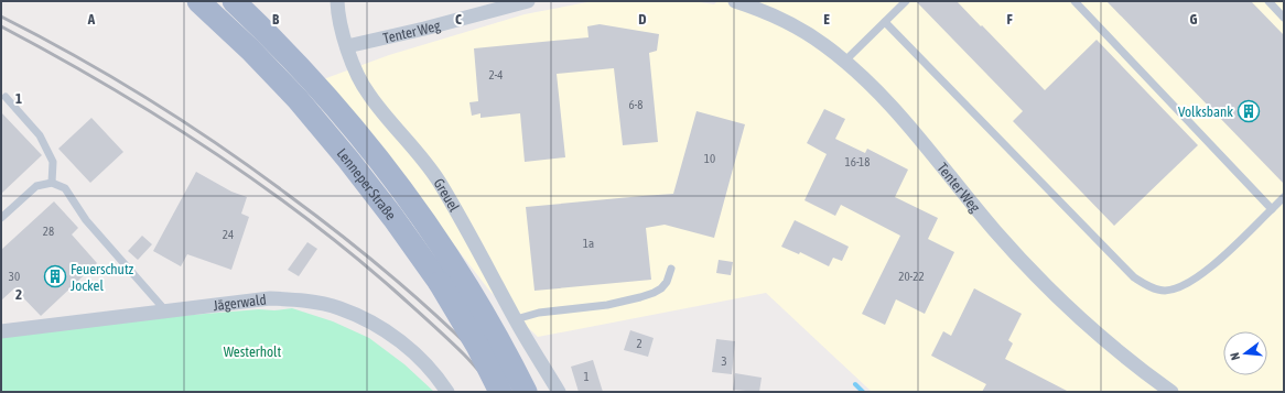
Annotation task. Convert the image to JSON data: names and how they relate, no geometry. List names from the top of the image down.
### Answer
{
  "streets": {
    "main road": ["Lenneper Straße"],
    "street": ["Tenter Weg", "Greuel", "Jägerwald"]
  },
  "crossings": [
    ["Tenter Weg", "Greuel"]
  ],
  "parks": ["Westerholt"],
  "places": {
    "building": ["Volksbank", "Feuerschutz Jockel"]
  },
  "house_numbers": [
    "2-4",
    "6-8",
    "10",
    "16-18",
    "28",
    "24",
    "1a",
    "30",
    "20-22",
    "2",
    "3",
    "1"
  ],
  "north": "left",
  "grid": {
    "columns": [
      "A",
      "B",
      "C",
      "D",
      "E",
      "F",
      "G"
    ],
    "rows": ["1", "2"]
  }
}
